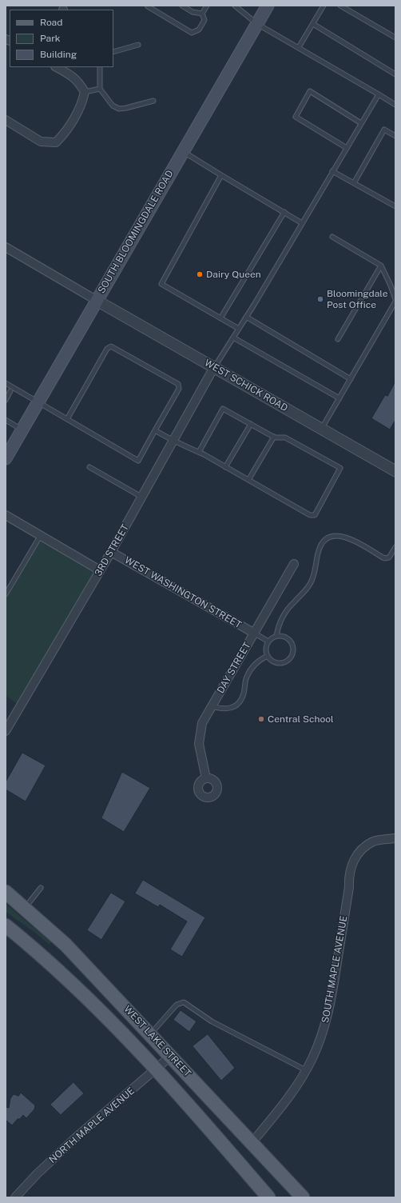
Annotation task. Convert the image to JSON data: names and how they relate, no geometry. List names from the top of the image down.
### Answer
{
  "streets": {
    "main road": ["SOUTH BLOOMINGDALE ROAD", "WEST LAKE STREET"],
    "street": [
      "WEST SCHICK ROAD",
      "3RD STREET",
      "WEST WASHINGTON STREET",
      "DAY STREET",
      "SOUTH MAPLE AVENUE",
      "NORTH MAPLE AVENUE"
    ]
  },
  "crossings": [
    ["SOUTH BLOOMINGDALE ROAD", "WEST SCHICK ROAD"],
    ["WEST SCHICK ROAD", "3RD STREET"],
    ["3RD STREET", "WEST WASHINGTON STREET"],
    ["WEST WASHINGTON STREET", "DAY STREET"],
    ["SOUTH MAPLE AVENUE", "WEST LAKE STREET"],
    ["WEST LAKE STREET", "NORTH MAPLE AVENUE"]
  ],
  "places": ["Dairy Queen", "Bloomingdale Post Office", "Central School"],
  "legend": ["Road", "Park", "Building"]
}
